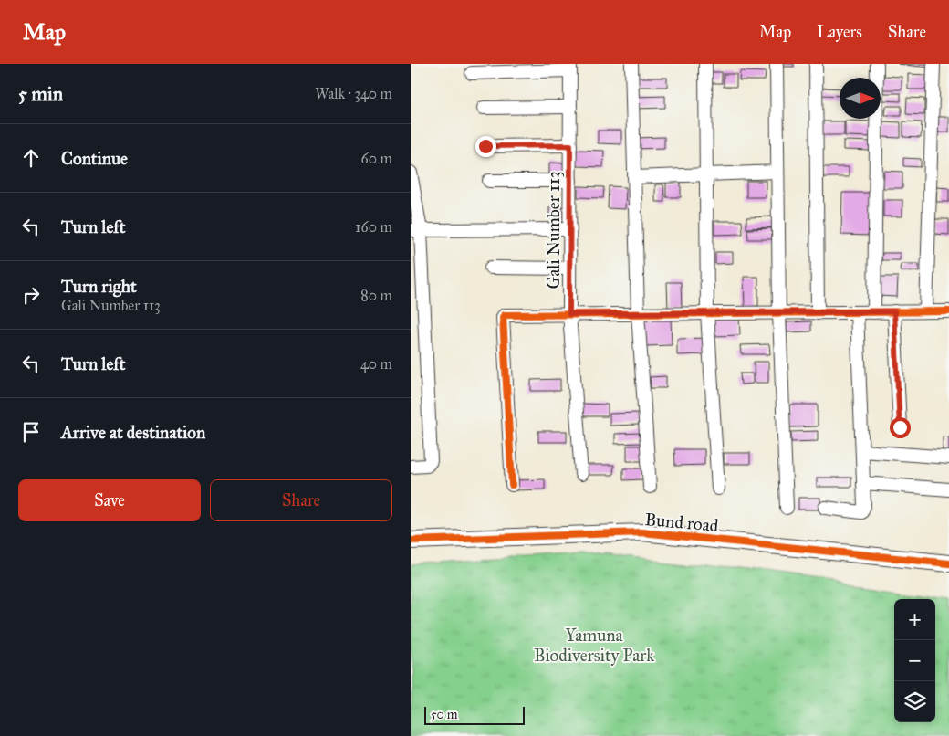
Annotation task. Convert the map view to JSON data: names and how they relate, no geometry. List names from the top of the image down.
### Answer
{
  "streets": {
    "street": ["Gali Number 113", "Bund road"]
  },
  "parks": ["Yamuna Biodiversity Park"],
  "scale_bar": "50 m",
  "north": "right",
  "page": {
    "header": "Map",
    "nav": ["Map", "Layers", "Share"],
    "heading": ["5 min", "Walk · 340 m"],
    "list": [
      ["Continue", "60 m"],
      ["Turn left", "160 m"],
      ["Turn right", "Gali Number 113", "80 m"],
      ["Turn left", "40 m"],
      "Arrive at destination"
    ],
    "buttons": ["Save", "Share"],
    "map_buttons": ["+", "−"],
    "scale": "50 m"
  }
}
